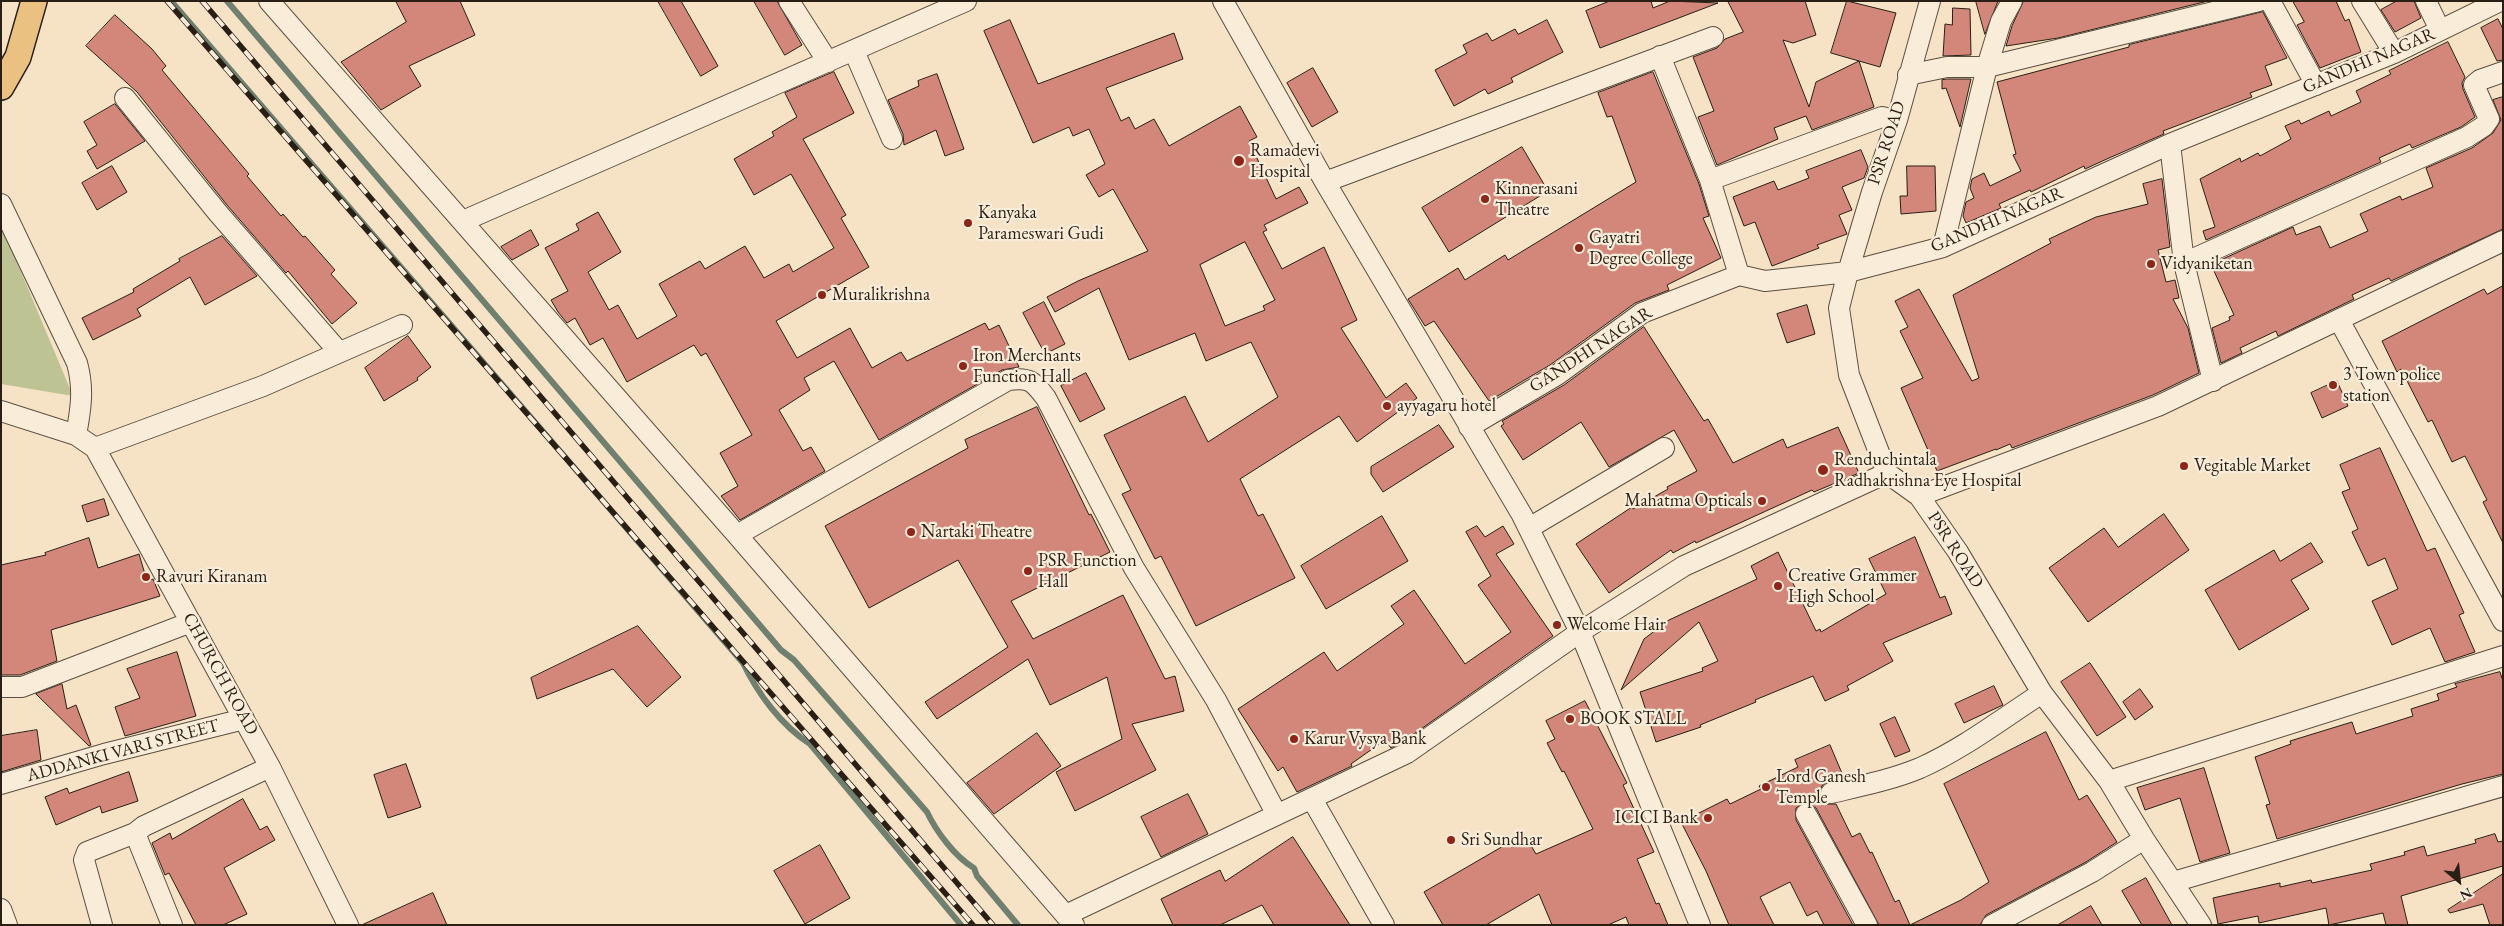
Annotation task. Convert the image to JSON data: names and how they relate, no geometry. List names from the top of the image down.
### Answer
{
  "streets": {
    "street": [
      "GANDHI NAGAR",
      "PSR ROAD",
      "CHURCH ROAD",
      "ADDANKI VARI STREET"
    ]
  },
  "crossings": [
    ["GANDHI NAGAR", "PSR ROAD"],
    ["CHURCH ROAD", "ADDANKI VARI STREET"]
  ],
  "places": [
    "Ramadevi Hospital",
    "Kinnerasani Theatre",
    "Kanyaka Parameswari Gudi",
    "Gayatri Degree College",
    "Vidyaniketan",
    "Muralikrishna",
    "Iron Merchants Function Hall",
    "3 Town police station",
    "ayyagaru hotel",
    "Vegitable Market",
    "Renduchintala Radhakrishna Eye Hospital",
    "Mahatma Opticals",
    "Nartaki Theatre",
    "PSR Function Hall",
    "Ravuri Kiranam",
    "Creative Grammer High School",
    "Welcome Hair",
    "BOOK STALL",
    "Karur Vysya Bank",
    "Lord Ganesh Temple",
    "ICICI Bank",
    "Sri Sundhar"
  ],
  "north": "bottom right"
}
